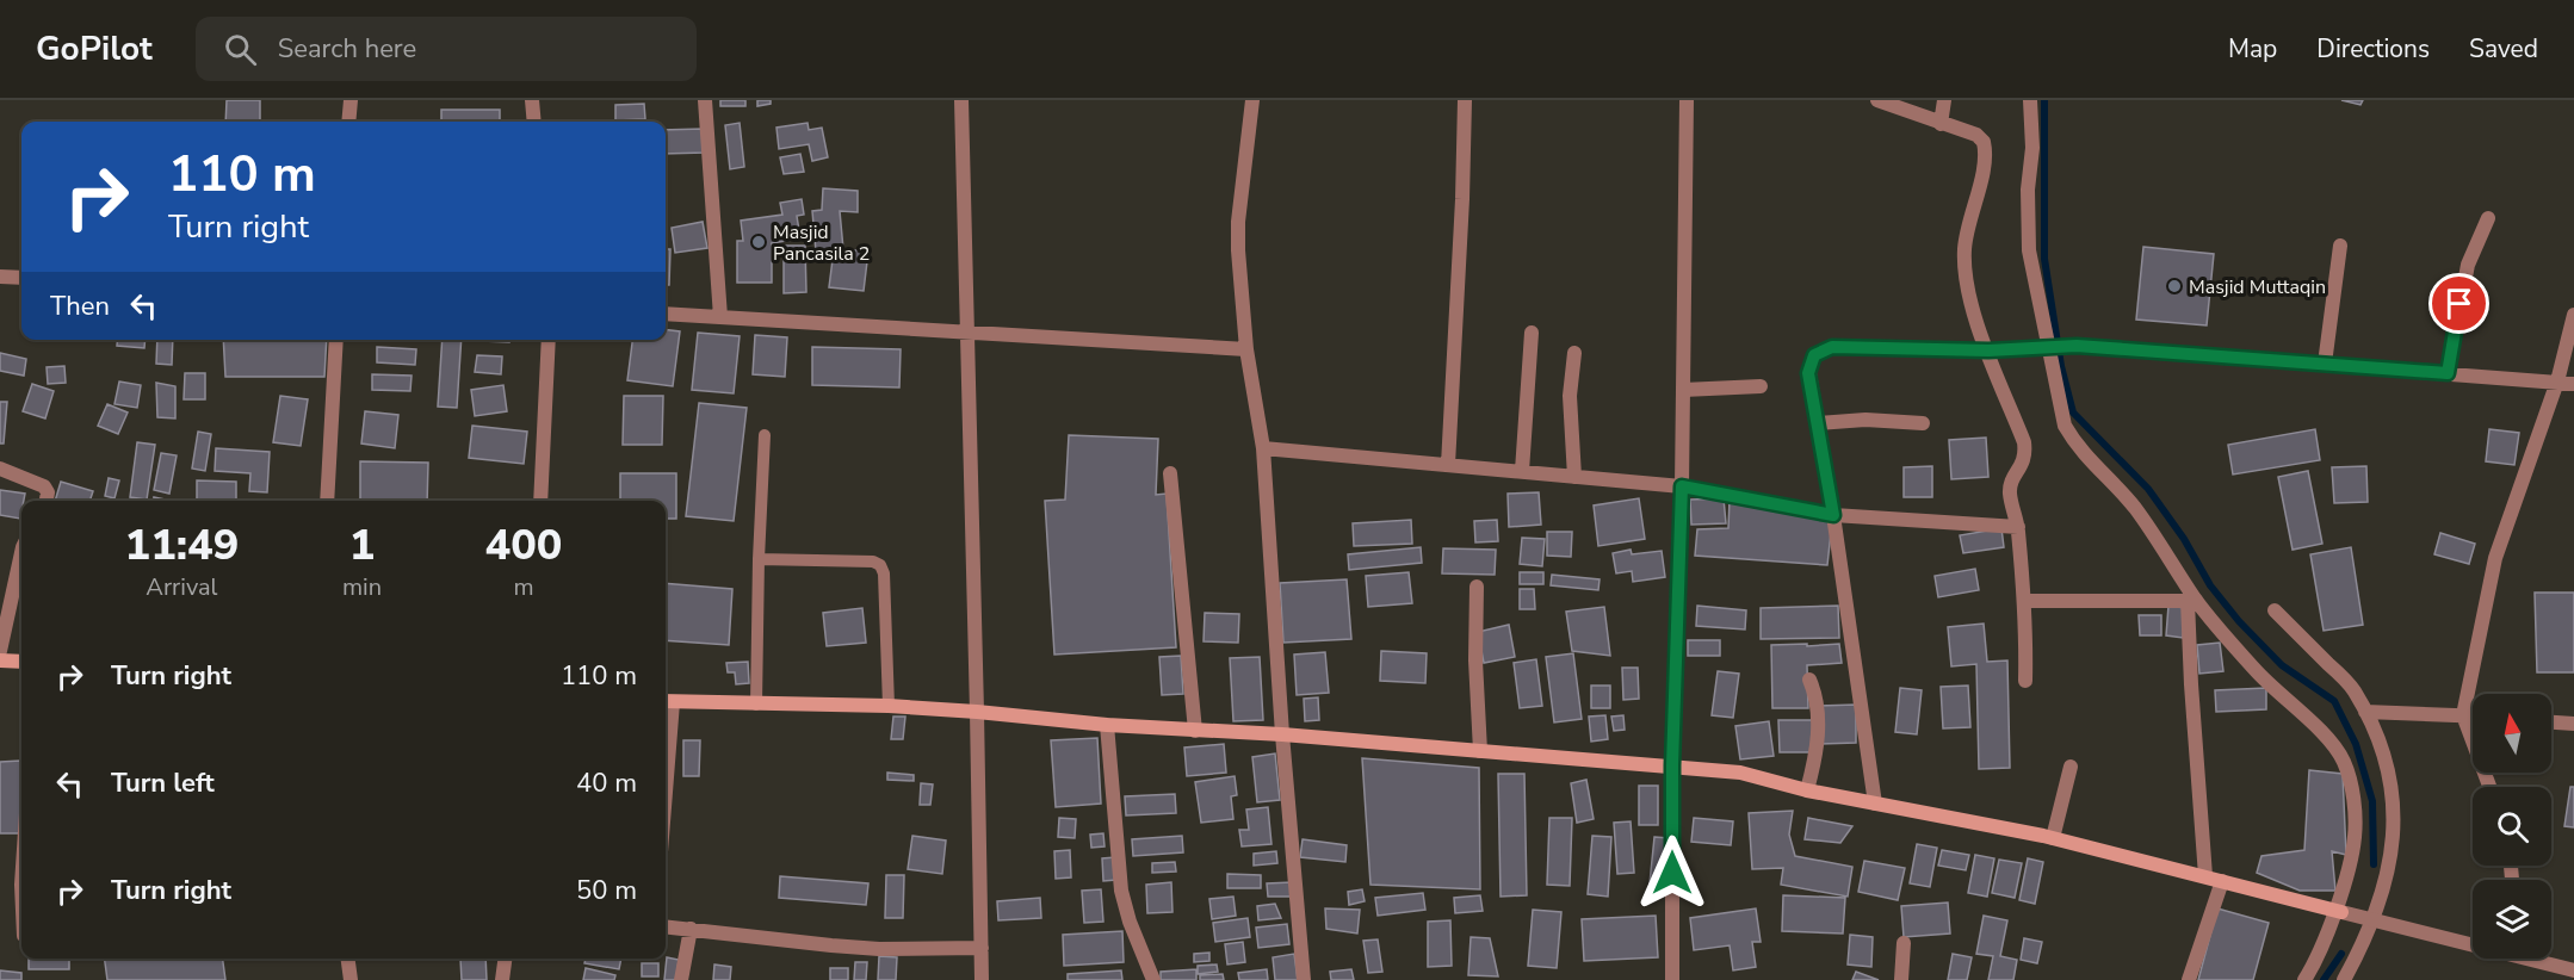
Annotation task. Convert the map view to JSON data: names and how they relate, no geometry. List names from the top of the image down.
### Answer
{
  "places": ["Masjid Pancasila 2", "Masjid Muttaqin"],
  "north": "top",
  "page": {
    "header": "GoPilot",
    "search": "Search here",
    "nav": ["Map", "Directions", "Saved"],
    "turn": ["110 m", "Turn right"],
    "then": "Then",
    "eta": [
      "11:49",
      "Arrival",
      "1",
      "min",
      "400",
      "m"
    ],
    "list": [
      {
        "name": "Turn right",
        "value": "110 m"
      },
      {
        "name": "Turn left",
        "value": "40 m"
      },
      {
        "name": "Turn right",
        "value": "50 m"
      }
    ]
  }
}
